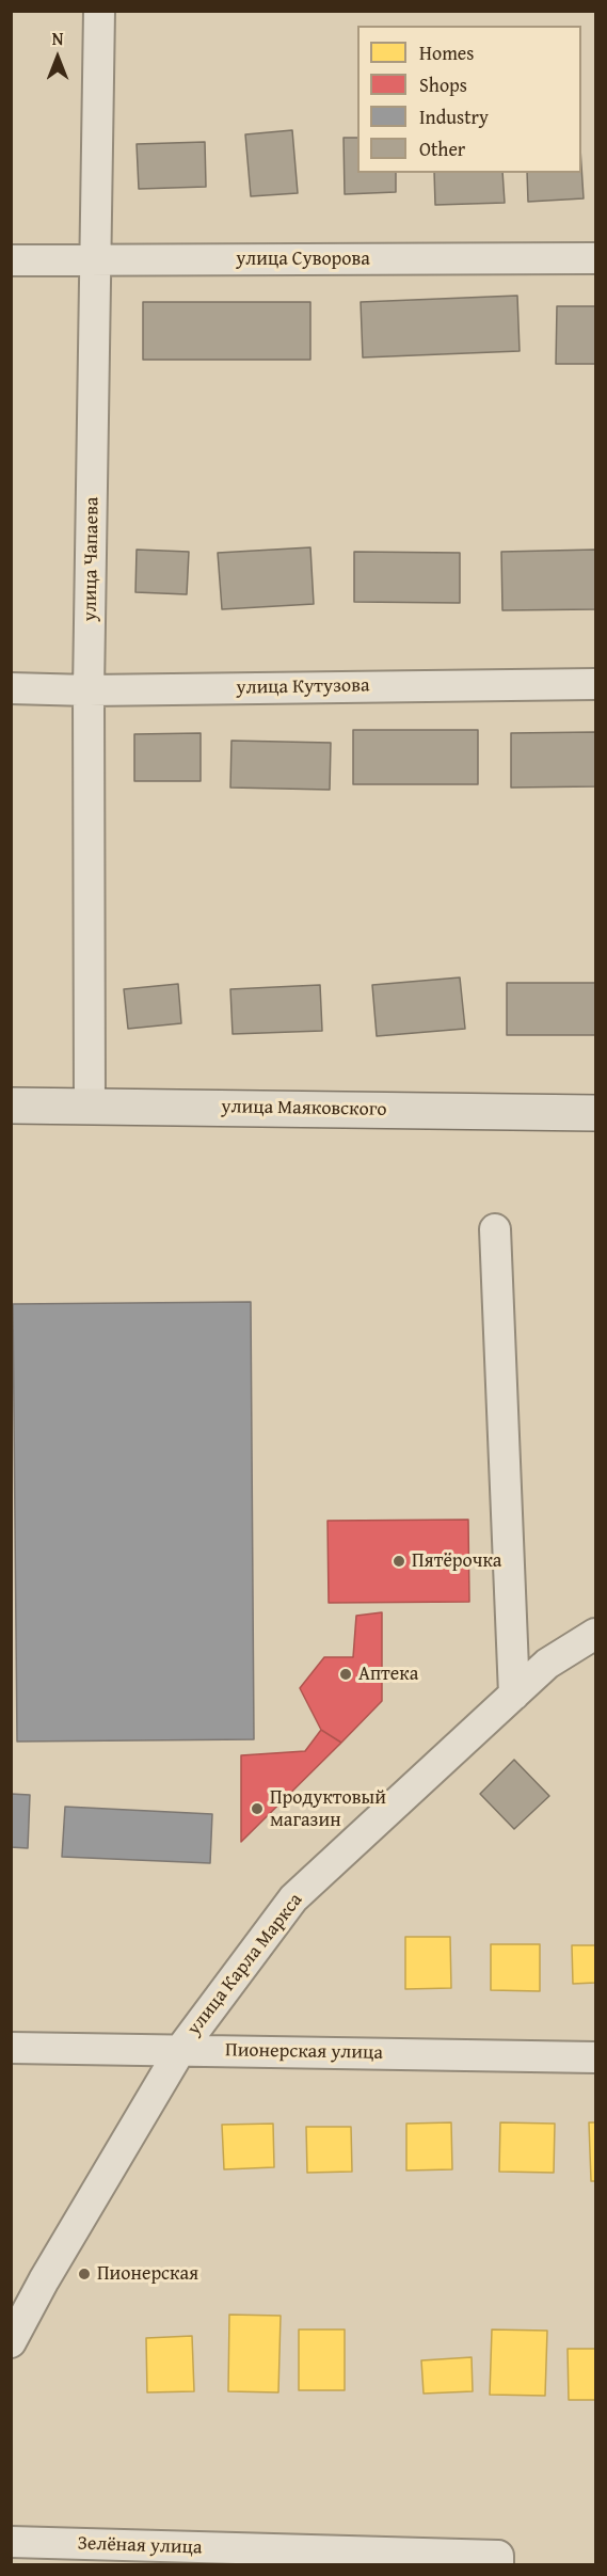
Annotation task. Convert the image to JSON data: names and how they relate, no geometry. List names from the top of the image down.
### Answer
{
  "streets": {
    "main road": ["улица Маяковского"],
    "street": [
      "улица Суворова",
      "улица Чапаева",
      "улица Кутузова",
      "улица Карла Маркса",
      "Пионерская улица",
      "Зелёная улица"
    ]
  },
  "crossings": [
    ["улица Суворова", "улица Чапаева"],
    ["улица Чапаева", "улица Кутузова"],
    ["улица Чапаева", "улица Маяковского"],
    ["улица Карла Маркса", "Пионерская улица"]
  ],
  "places": [
    "Пятёрочка",
    "Аптека",
    "Продуктовый магазин",
    "Пионерская"
  ],
  "legend": [
    "Homes",
    "Shops",
    "Industry",
    "Other"
  ],
  "north": "top"
}
